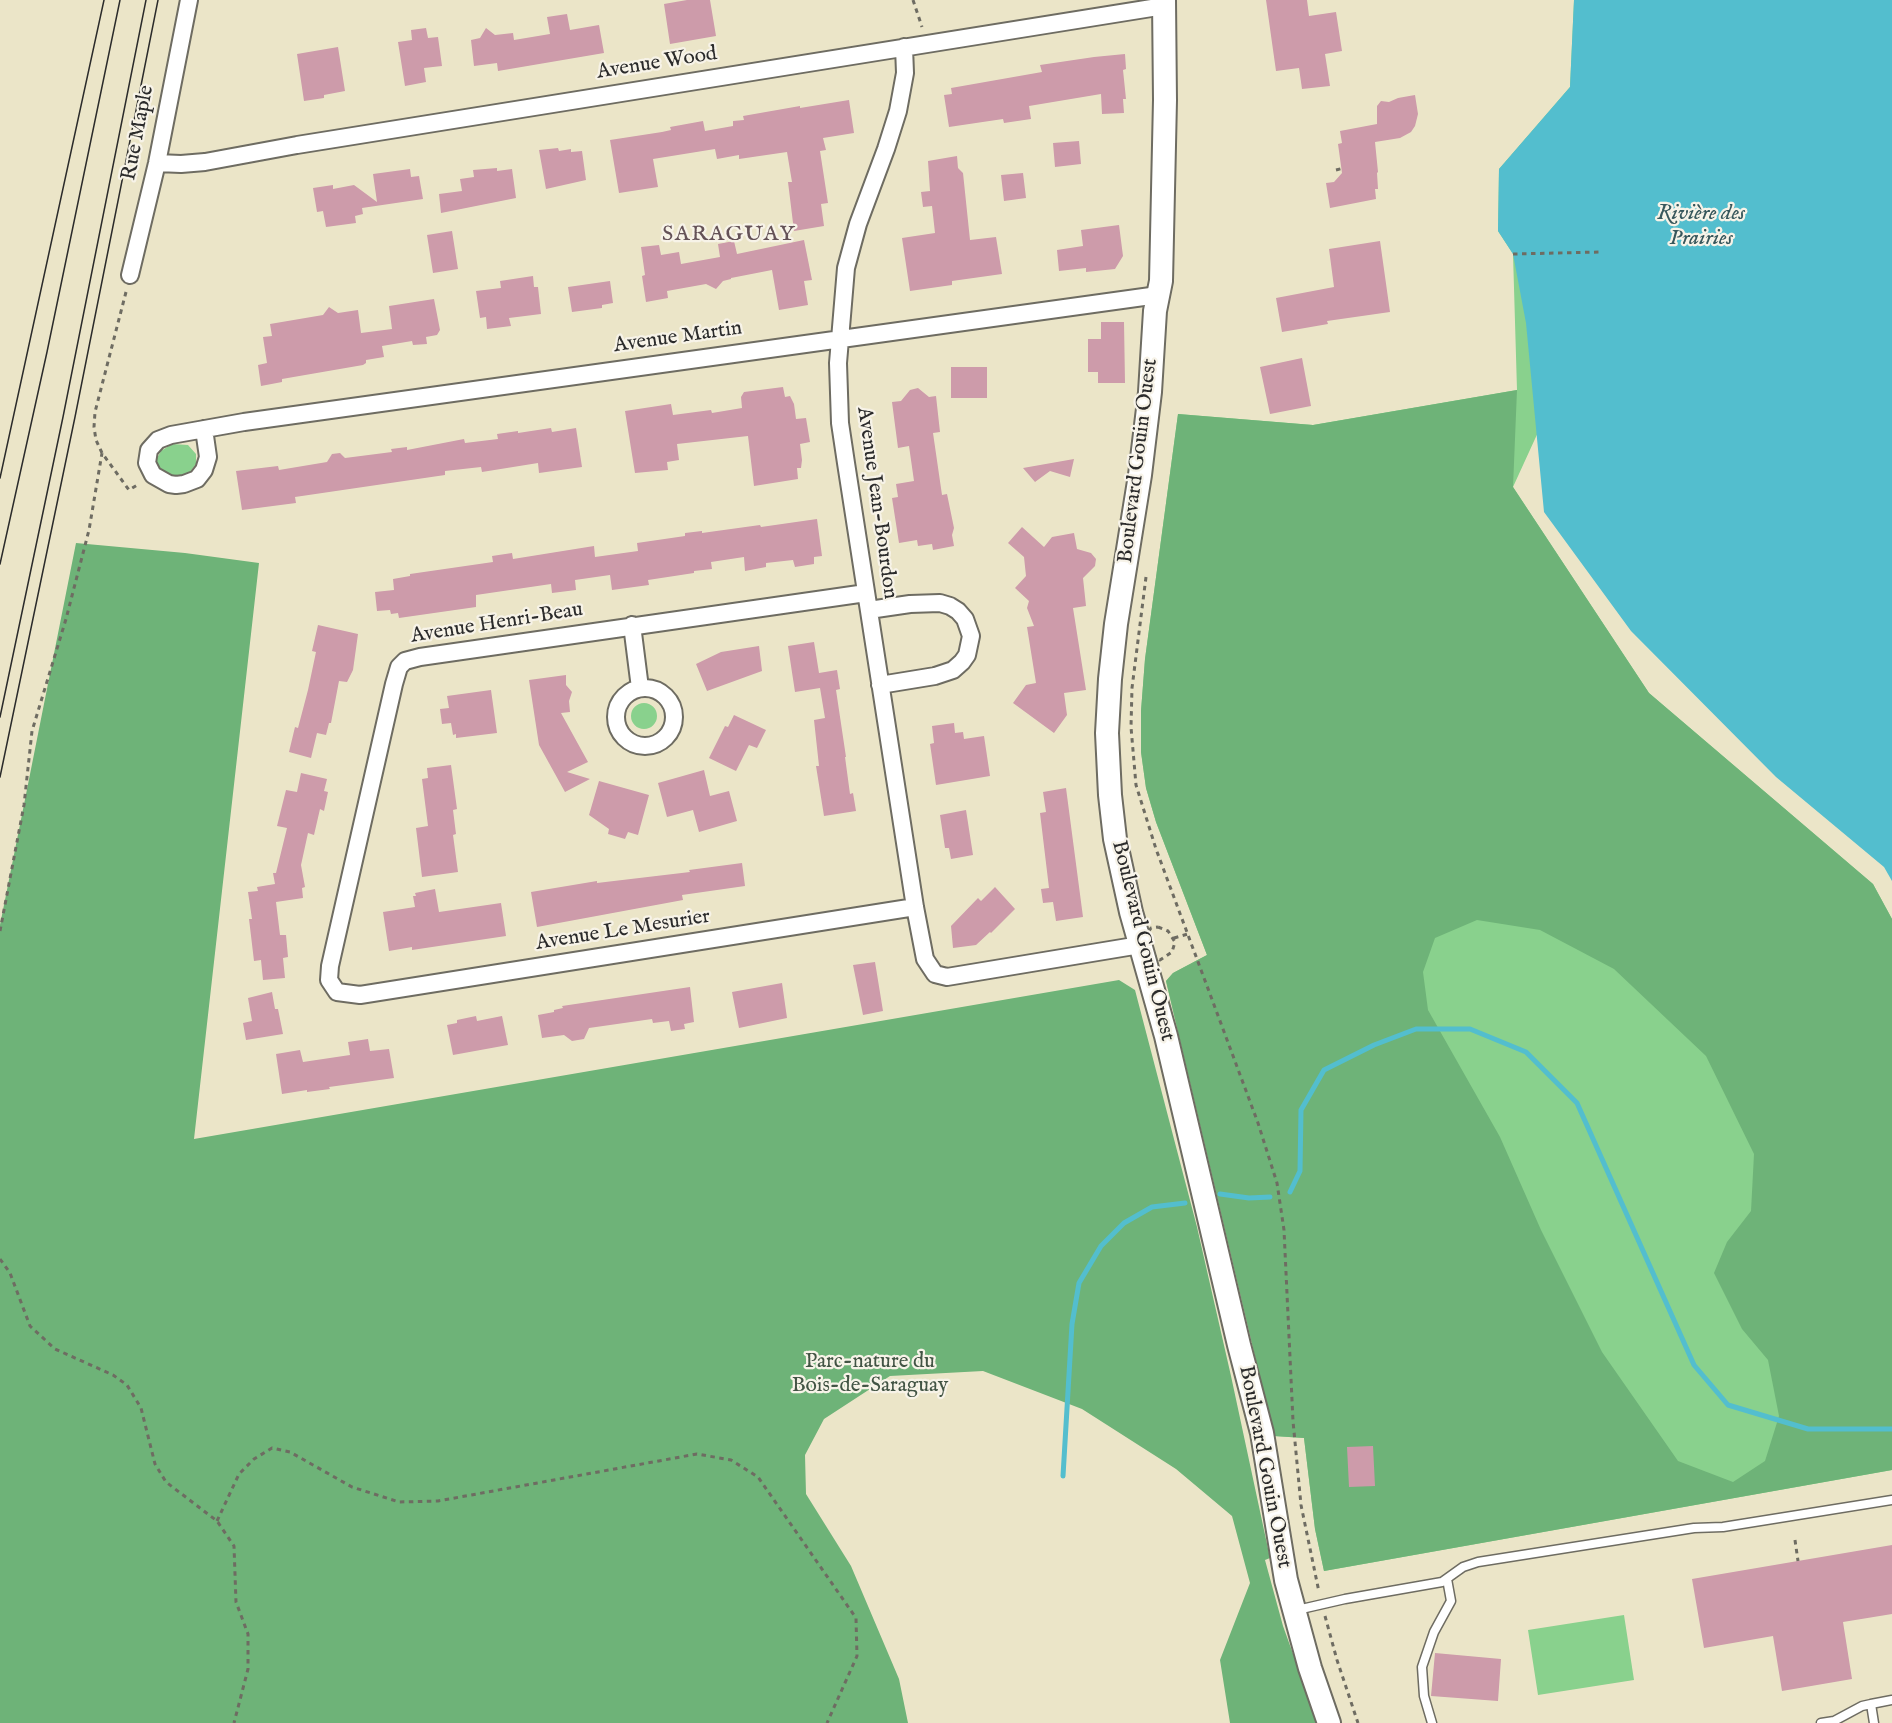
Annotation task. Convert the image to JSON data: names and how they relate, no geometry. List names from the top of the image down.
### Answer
{
  "streets": {
    "street": [
      "Avenue Wood",
      "Rue Maple",
      "Avenue Martin",
      "Boulevard Gouin Ouest",
      "Avenue Jean-Bourdon",
      "Avenue Henri-Beau",
      "Avenue Le Mesurier"
    ]
  },
  "crossings": [
    ["Avenue Wood", "Rue Maple"],
    ["Avenue Wood", "Boulevard Gouin Ouest"],
    ["Avenue Wood", "Avenue Jean-Bourdon"],
    ["Avenue Martin", "Boulevard Gouin Ouest"],
    ["Avenue Martin", "Avenue Jean-Bourdon"],
    ["Boulevard Gouin Ouest", "Avenue Jean-Bourdon"],
    ["Avenue Jean-Bourdon", "Avenue Henri-Beau"],
    ["Avenue Jean-Bourdon", "Avenue Le Mesurier"],
    ["Avenue Henri-Beau", "Avenue Le Mesurier"]
  ],
  "districts": ["SARAGUAY"],
  "water": ["Rivière des Prairies"],
  "parks": ["Parc-nature du Bois-de-Saraguay"]
}
